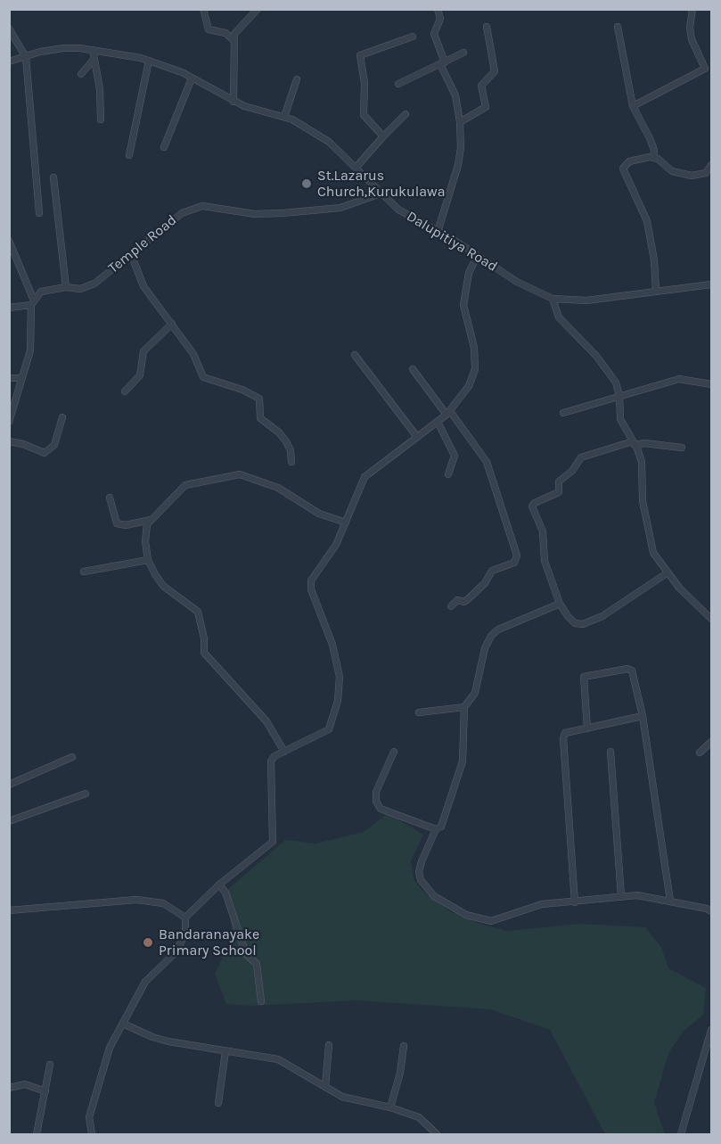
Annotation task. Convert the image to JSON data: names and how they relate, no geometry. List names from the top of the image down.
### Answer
{
  "streets": {
    "street": ["Dalupitiya Road", "Temple Road"]
  },
  "crossings": [
    ["Dalupitiya Road", "Temple Road"]
  ],
  "places": ["St.Lazarus Church,Kurukulawa", "Bandaranayake Primary School"]
}
